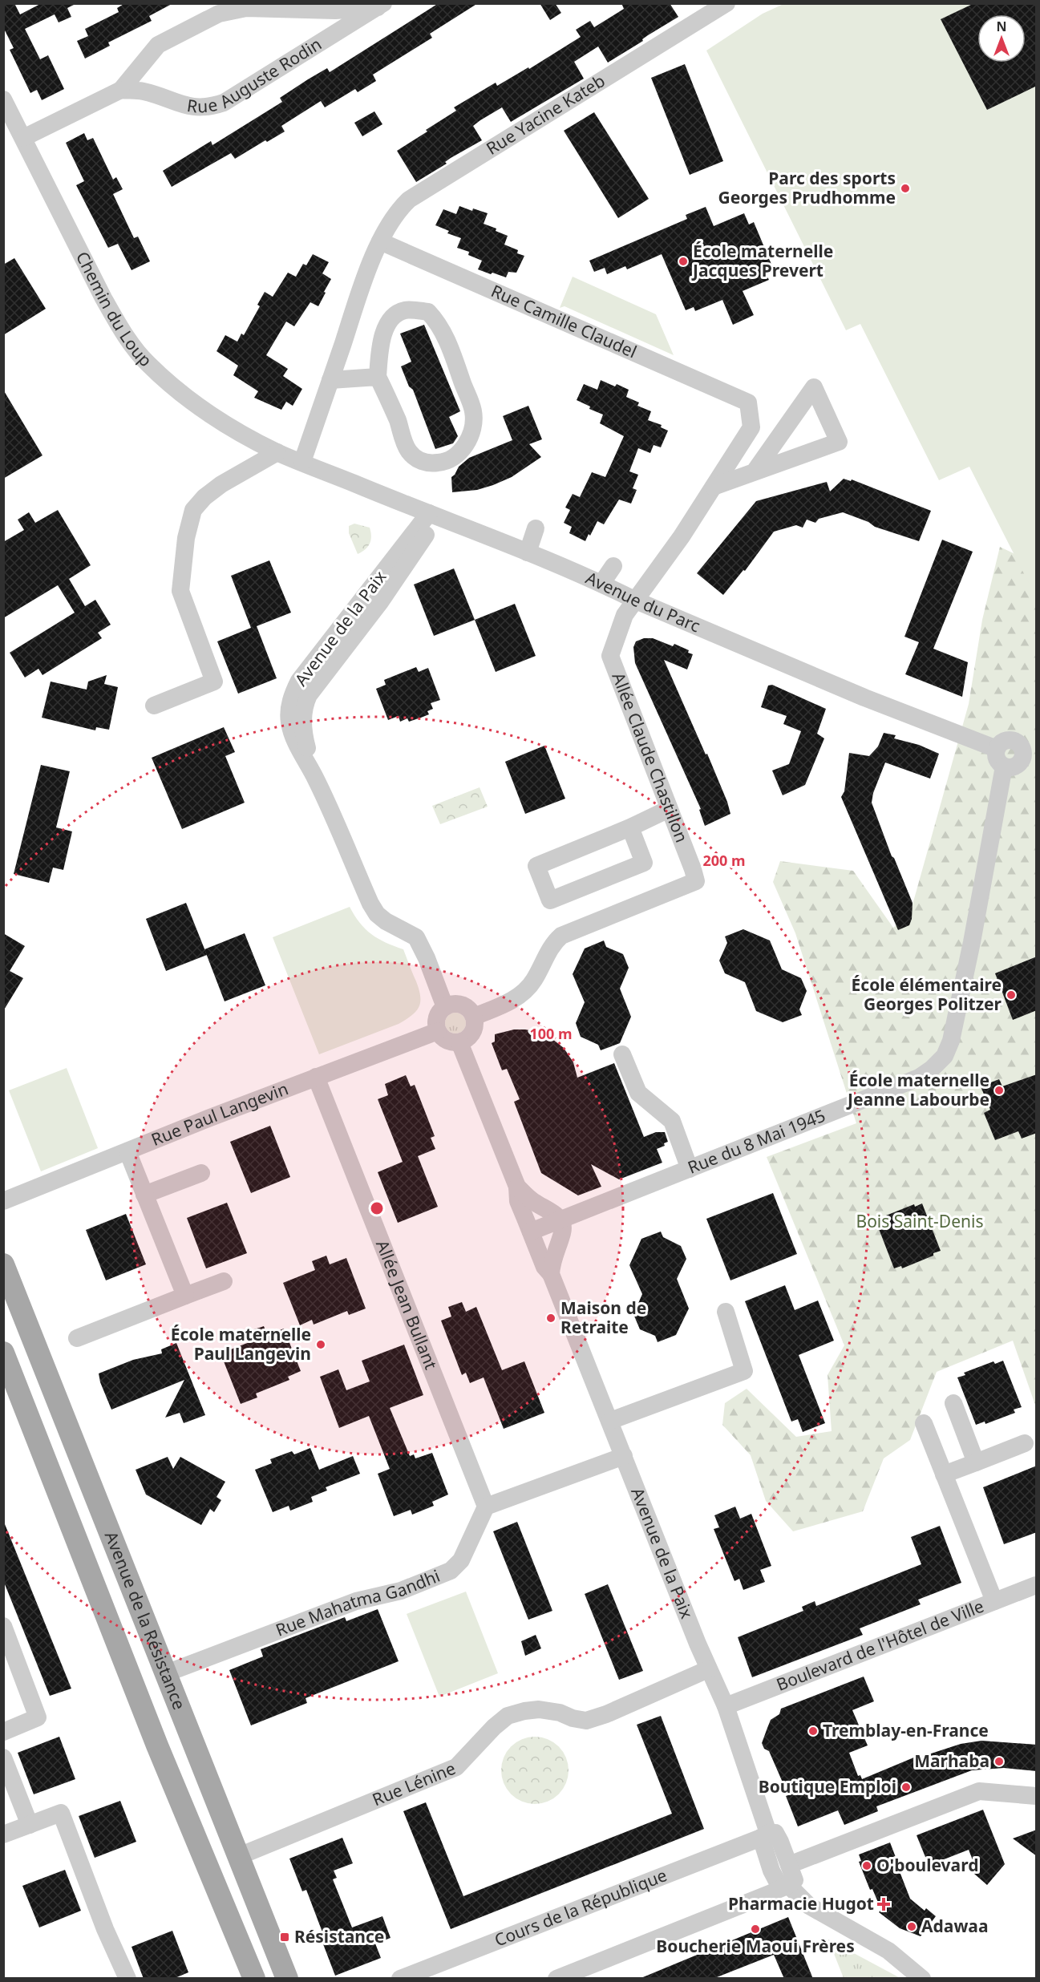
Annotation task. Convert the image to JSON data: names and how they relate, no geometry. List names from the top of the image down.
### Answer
{
  "streets": {
    "main road": ["Avenue de la Résistance"],
    "street": [
      "Rue Auguste Rodin",
      "Rue Yacine Kateb",
      "Chemin du Loup",
      "Rue Camille Claudel",
      "Avenue du Parc",
      "Avenue de la Paix",
      "Allée Claude Chastillon",
      "Rue Paul Langevin",
      "Rue du 8 Mai 1945",
      "Allée Jean Bullant",
      "Rue Mahatma Gandhi",
      "Boulevard de l'Hôtel de Ville",
      "Rue Lénine",
      "Cours de la République"
    ]
  },
  "crossings": [
    ["Rue Auguste Rodin", "Chemin du Loup"],
    ["Rue Yacine Kateb", "Rue Camille Claudel"],
    ["Chemin du Loup", "Avenue du Parc"],
    ["Rue Camille Claudel", "Avenue du Parc"],
    ["Rue Camille Claudel", "Allée Claude Chastillon"],
    ["Avenue du Parc", "Avenue de la Paix"],
    ["Avenue du Parc", "Allée Claude Chastillon"],
    ["Avenue de la Paix", "Allée Claude Chastillon"],
    ["Avenue de la Paix", "Rue Paul Langevin"],
    ["Avenue de la Paix", "Rue du 8 Mai 1945"],
    ["Avenue de la Paix", "Boulevard de l'Hôtel de Ville"],
    ["Avenue de la Paix", "Rue Lénine"],
    ["Avenue de la Paix", "Cours de la République"],
    ["Allée Claude Chastillon", "Rue Paul Langevin"],
    ["Rue Paul Langevin", "Allée Jean Bullant"],
    ["Allée Jean Bullant", "Rue Mahatma Gandhi"],
    ["Rue Mahatma Gandhi", "Avenue de la Résistance"],
    ["Avenue de la Résistance", "Rue Lénine"]
  ],
  "parks": ["Bois Saint-Denis"],
  "places": {
    "other": [
      "Parc des sports Georges Prudhomme",
      "École maternelle Jacques Prevert",
      "École élémentaire Georges Politzer",
      "École maternelle Jeanne Labourbe",
      "Maison de Retraite",
      "École maternelle Paul Langevin",
      "Tremblay-en-France",
      "Marhaba",
      "Boutique Emploi",
      "O'boulevard",
      "Adawaa",
      "Boucherie Maoui Frères"
    ],
    "health": ["Pharmacie Hugot"],
    "transit": ["Résistance"]
  },
  "north": "top",
  "rings": ["200 m", "100 m"]
}
